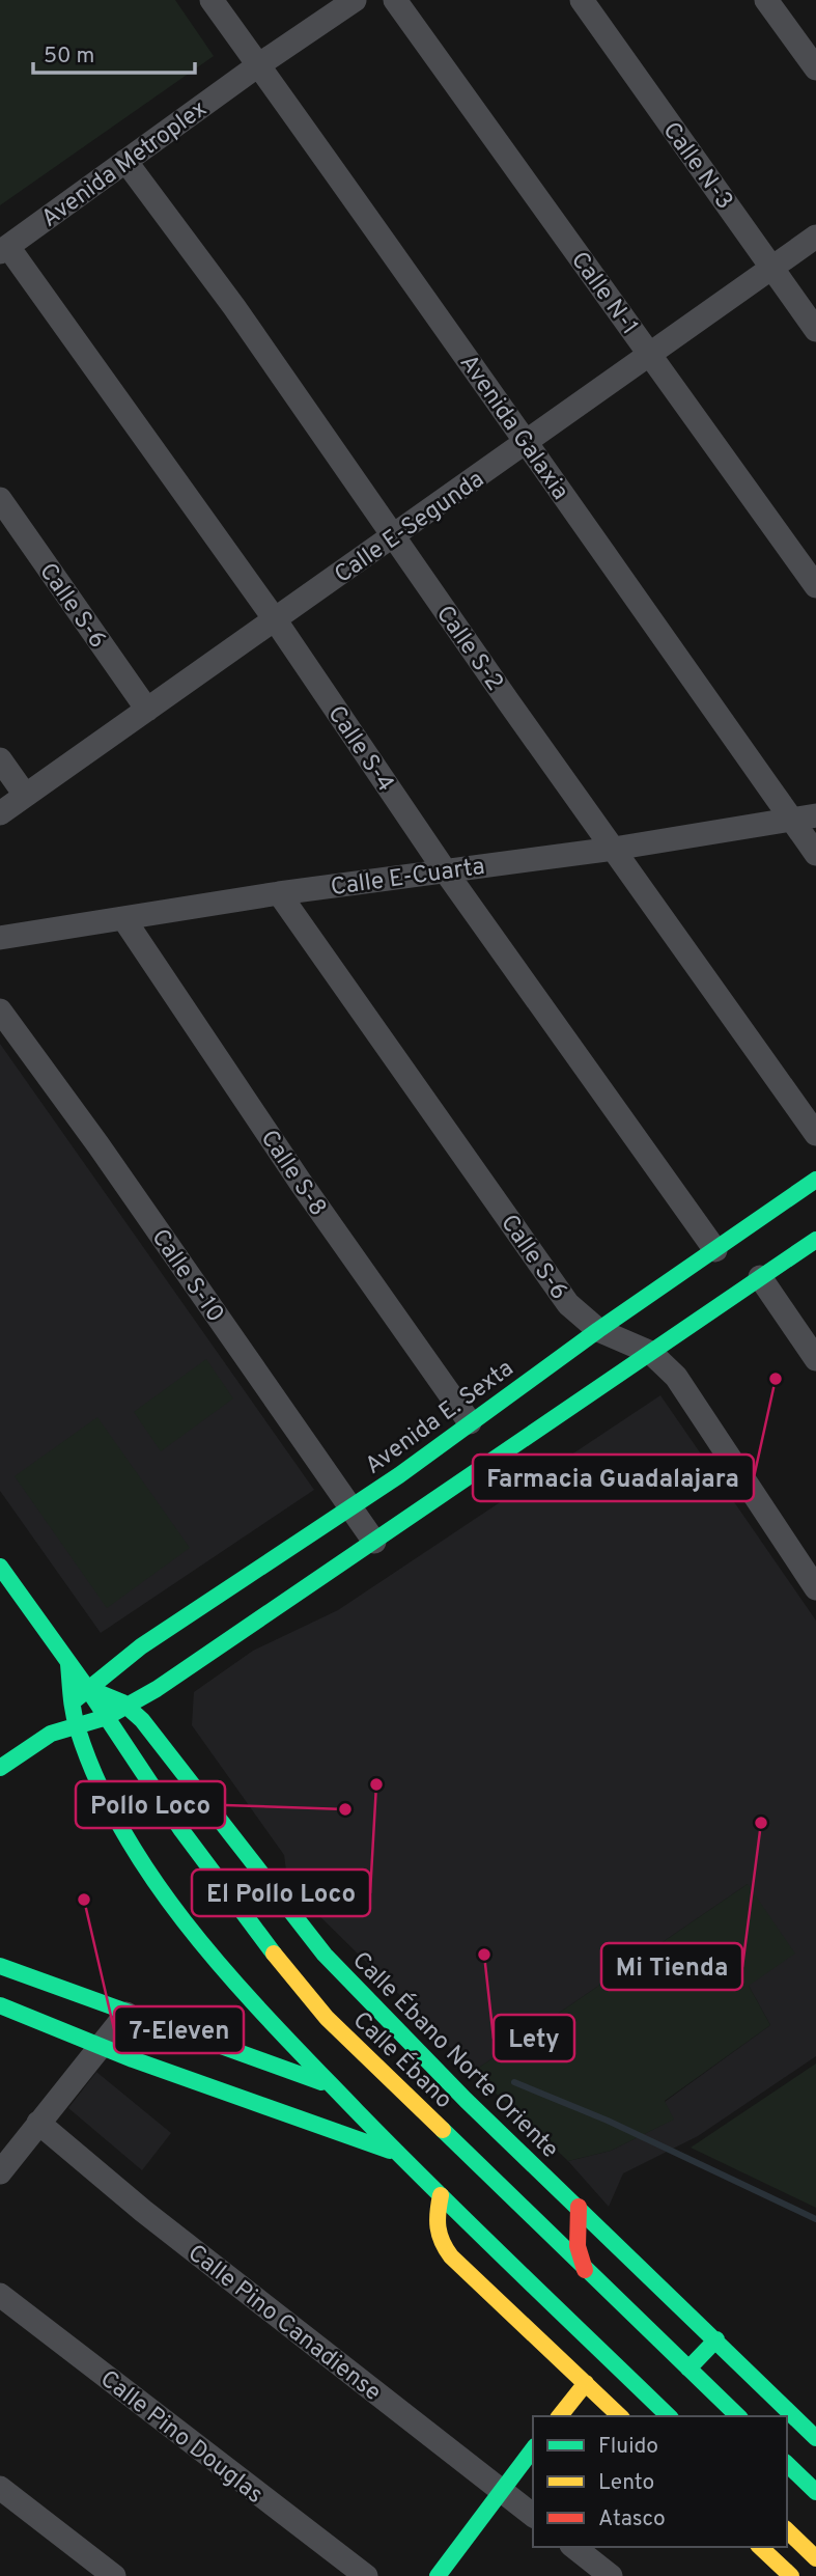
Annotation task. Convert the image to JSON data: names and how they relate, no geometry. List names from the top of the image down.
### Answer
{
  "streets": {
    "street": [
      "Avenida Metroplex",
      "Calle N-3",
      "Calle N-1",
      "Avenida Galaxia",
      "Calle E-Segunda",
      "Calle S-6",
      "Calle S-2",
      "Calle S-4",
      "Calle E-Cuarta",
      "Calle S-8",
      "Calle S-10",
      "Avenida E. Sexta",
      "Calle Ébano Norte Oriente",
      "Calle Ébano",
      "Calle Pino Canadiense",
      "Calle Pino Douglas"
    ]
  },
  "crossings": [
    ["Avenida Metroplex", "Avenida Galaxia"],
    ["Avenida Metroplex", "Calle S-2"],
    ["Avenida Metroplex", "Calle S-4"],
    ["Calle N-3", "Calle E-Segunda"],
    ["Calle N-1", "Calle E-Segunda"],
    ["Avenida Galaxia", "Calle E-Segunda"],
    ["Avenida Galaxia", "Calle E-Cuarta"],
    ["Calle E-Segunda", "Calle S-6"],
    ["Calle E-Segunda", "Calle S-2"],
    ["Calle E-Segunda", "Calle S-4"],
    ["Calle S-6", "Calle E-Cuarta"],
    ["Calle S-6", "Avenida E. Sexta"],
    ["Calle S-2", "Calle E-Cuarta"],
    ["Calle S-4", "Calle E-Cuarta"],
    ["Calle S-4", "Avenida E. Sexta"],
    ["Calle E-Cuarta", "Calle S-8"],
    ["Calle S-8", "Avenida E. Sexta"],
    ["Calle S-10", "Avenida E. Sexta"],
    ["Avenida E. Sexta", "Calle Ébano Norte Oriente"],
    ["Avenida E. Sexta", "Calle Ébano"],
    ["Calle Ébano Norte Oriente", "Calle Ébano"]
  ],
  "places": [
    "Farmacia Guadalajara",
    "El Pollo Loco",
    "Pollo Loco",
    "Mi Tienda",
    "7-Eleven",
    "Lety"
  ],
  "legend": ["Fluido", "Lento", "Atasco"],
  "scale_bar": "50 m"
}
